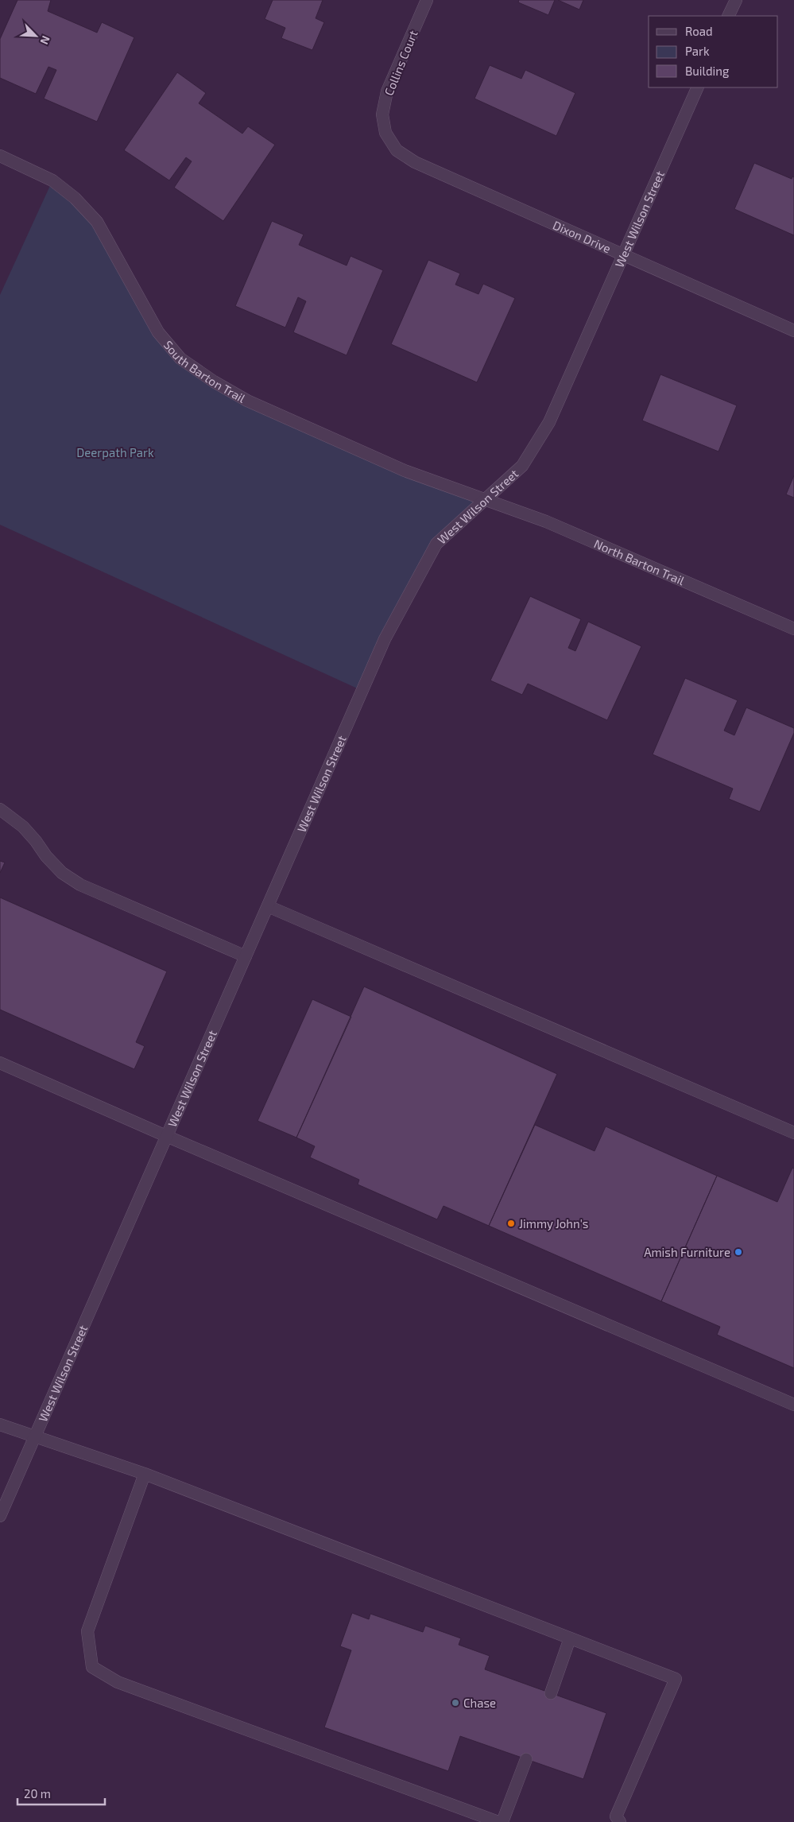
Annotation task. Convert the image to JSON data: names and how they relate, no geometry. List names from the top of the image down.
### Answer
{
  "streets": {
    "street": [
      "Collins Court",
      "West Wilson Street",
      "Dixon Drive",
      "South Barton Trail",
      "North Barton Trail"
    ]
  },
  "crossings": [
    ["Collins Court", "Dixon Drive"],
    ["West Wilson Street", "Dixon Drive"],
    ["West Wilson Street", "South Barton Trail"],
    ["West Wilson Street", "North Barton Trail"],
    ["South Barton Trail", "North Barton Trail"]
  ],
  "parks": ["Deerpath Park"],
  "places": ["Jimmy John's", "Amish Furniture", "Chase"],
  "legend": ["Road", "Park", "Building"],
  "scale_bar": "20 m",
  "north": "bottom right"
}
